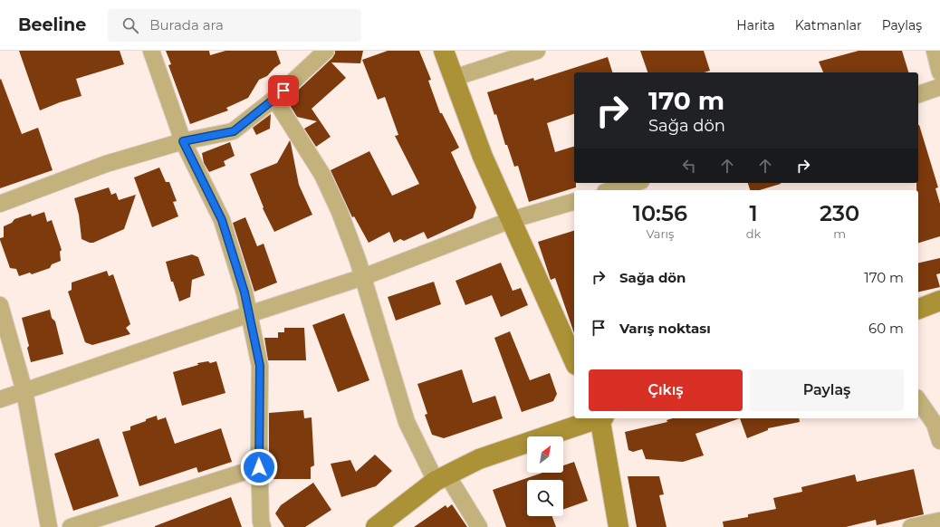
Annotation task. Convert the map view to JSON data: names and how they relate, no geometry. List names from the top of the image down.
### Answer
{
  "north": "top right",
  "page": {
    "header": "Beeline",
    "search": "Burada ara",
    "nav": ["Harita", "Katmanlar", "Paylaş"],
    "turn": ["170 m", "Sağa dön"],
    "eta": [
      "10:56",
      "Varış",
      "1",
      "dk",
      "230",
      "m"
    ],
    "list": [
      {
        "name": "Sağa dön",
        "value": "170 m"
      },
      {
        "name": "Varış noktası",
        "value": "60 m"
      }
    ],
    "buttons": ["Çıkış", "Paylaş"]
  }
}
